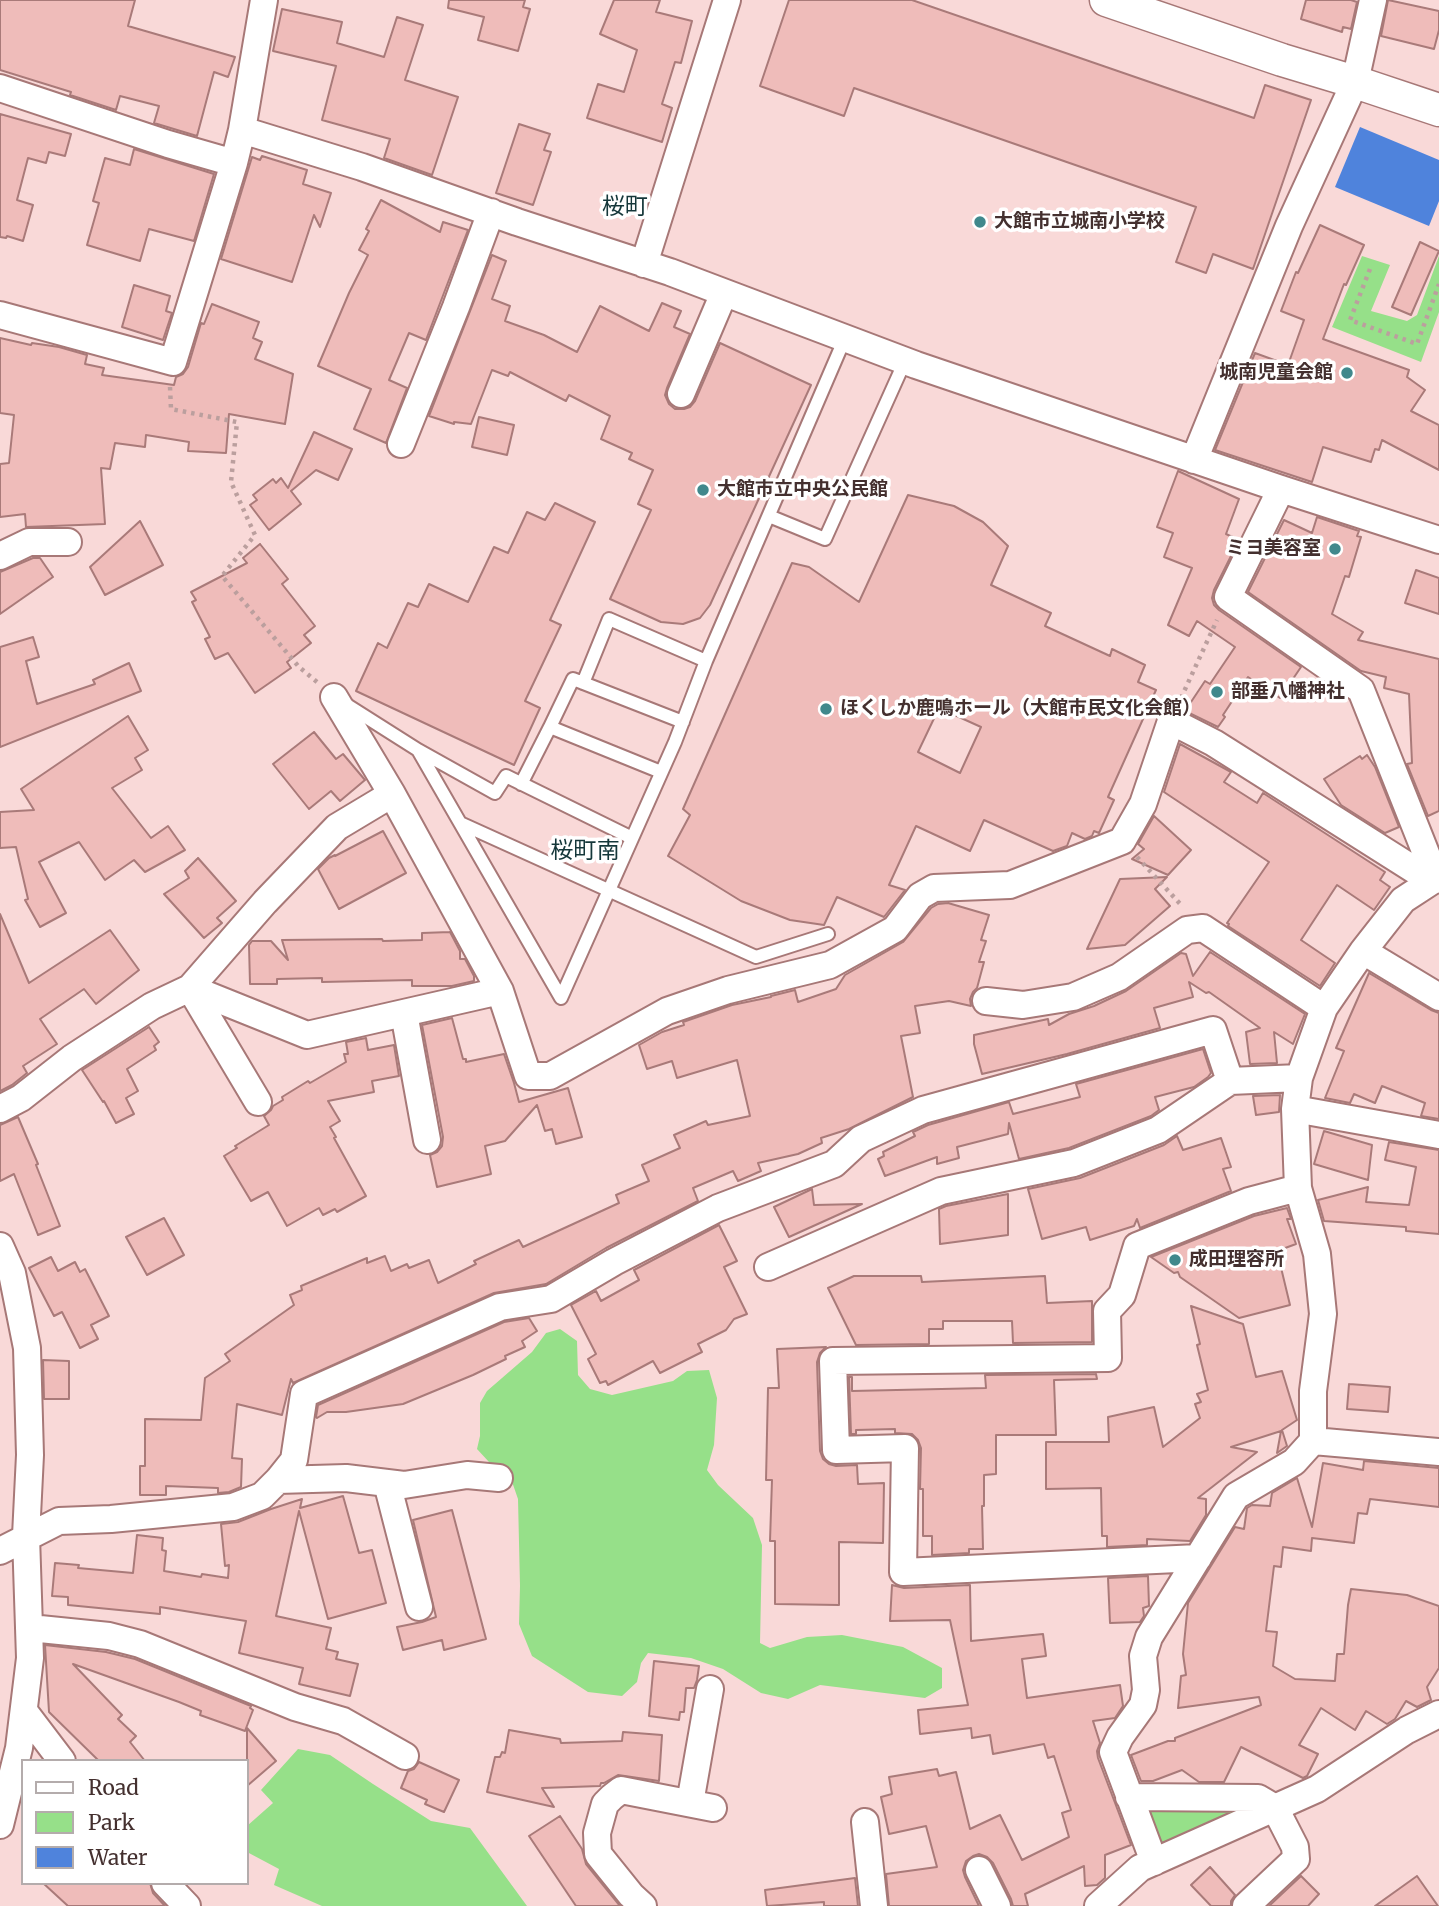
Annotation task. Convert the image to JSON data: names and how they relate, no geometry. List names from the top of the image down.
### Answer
{
  "districts": ["桜町", "桜町南"],
  "places": [
    "大館市立城南小学校",
    "城南児童会館",
    "大館市立中央公民館",
    "ミヨ美容室",
    "部垂八幡神社",
    "ほくしか鹿鳴ホール（大館市民文化会館）",
    "成田理容所"
  ],
  "legend": ["Road", "Park", "Water"]
}
